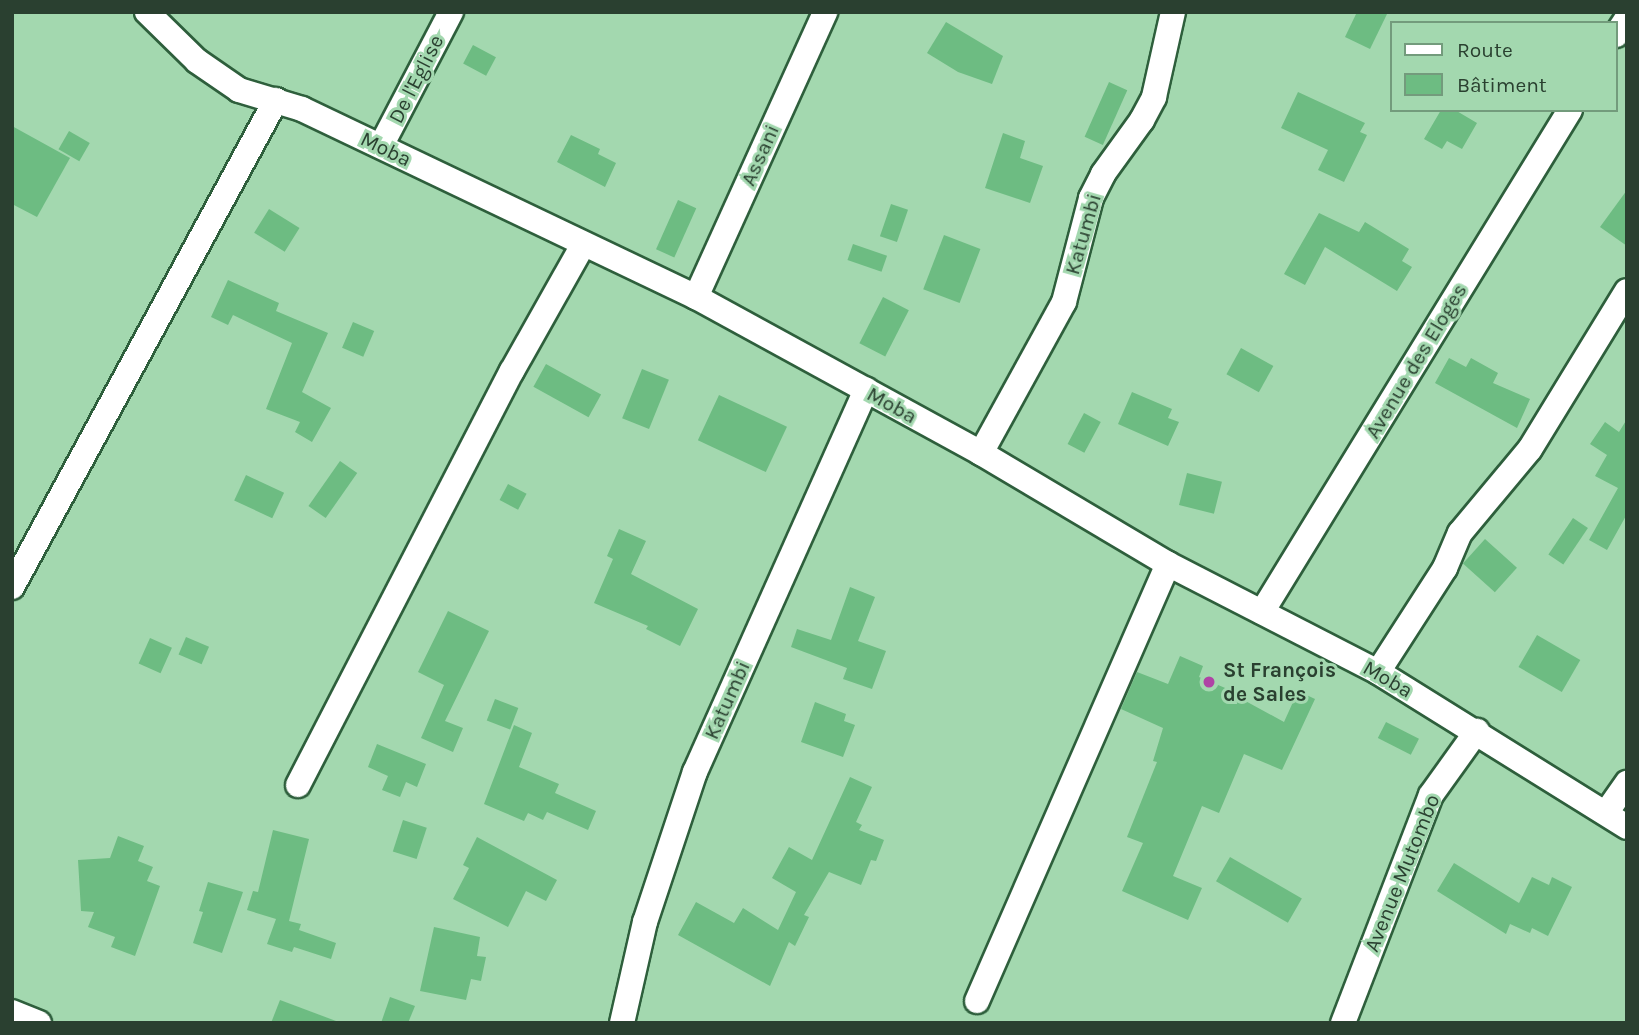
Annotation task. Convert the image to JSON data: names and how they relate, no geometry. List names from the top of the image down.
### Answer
{
  "streets": {
    "street": [
      "De l'Eglise",
      "Moba",
      "Assani",
      "Katumbi",
      "Avenue des Eloges",
      "Avenue Mutombo"
    ]
  },
  "crossings": [
    ["De l'Eglise", "Moba"],
    ["Moba", "Assani"],
    ["Moba", "Katumbi"],
    ["Moba", "Avenue des Eloges"],
    ["Moba", "Avenue Mutombo"]
  ],
  "places": ["St François de Sales"],
  "legend": ["Route", "Bâtiment"]
}
